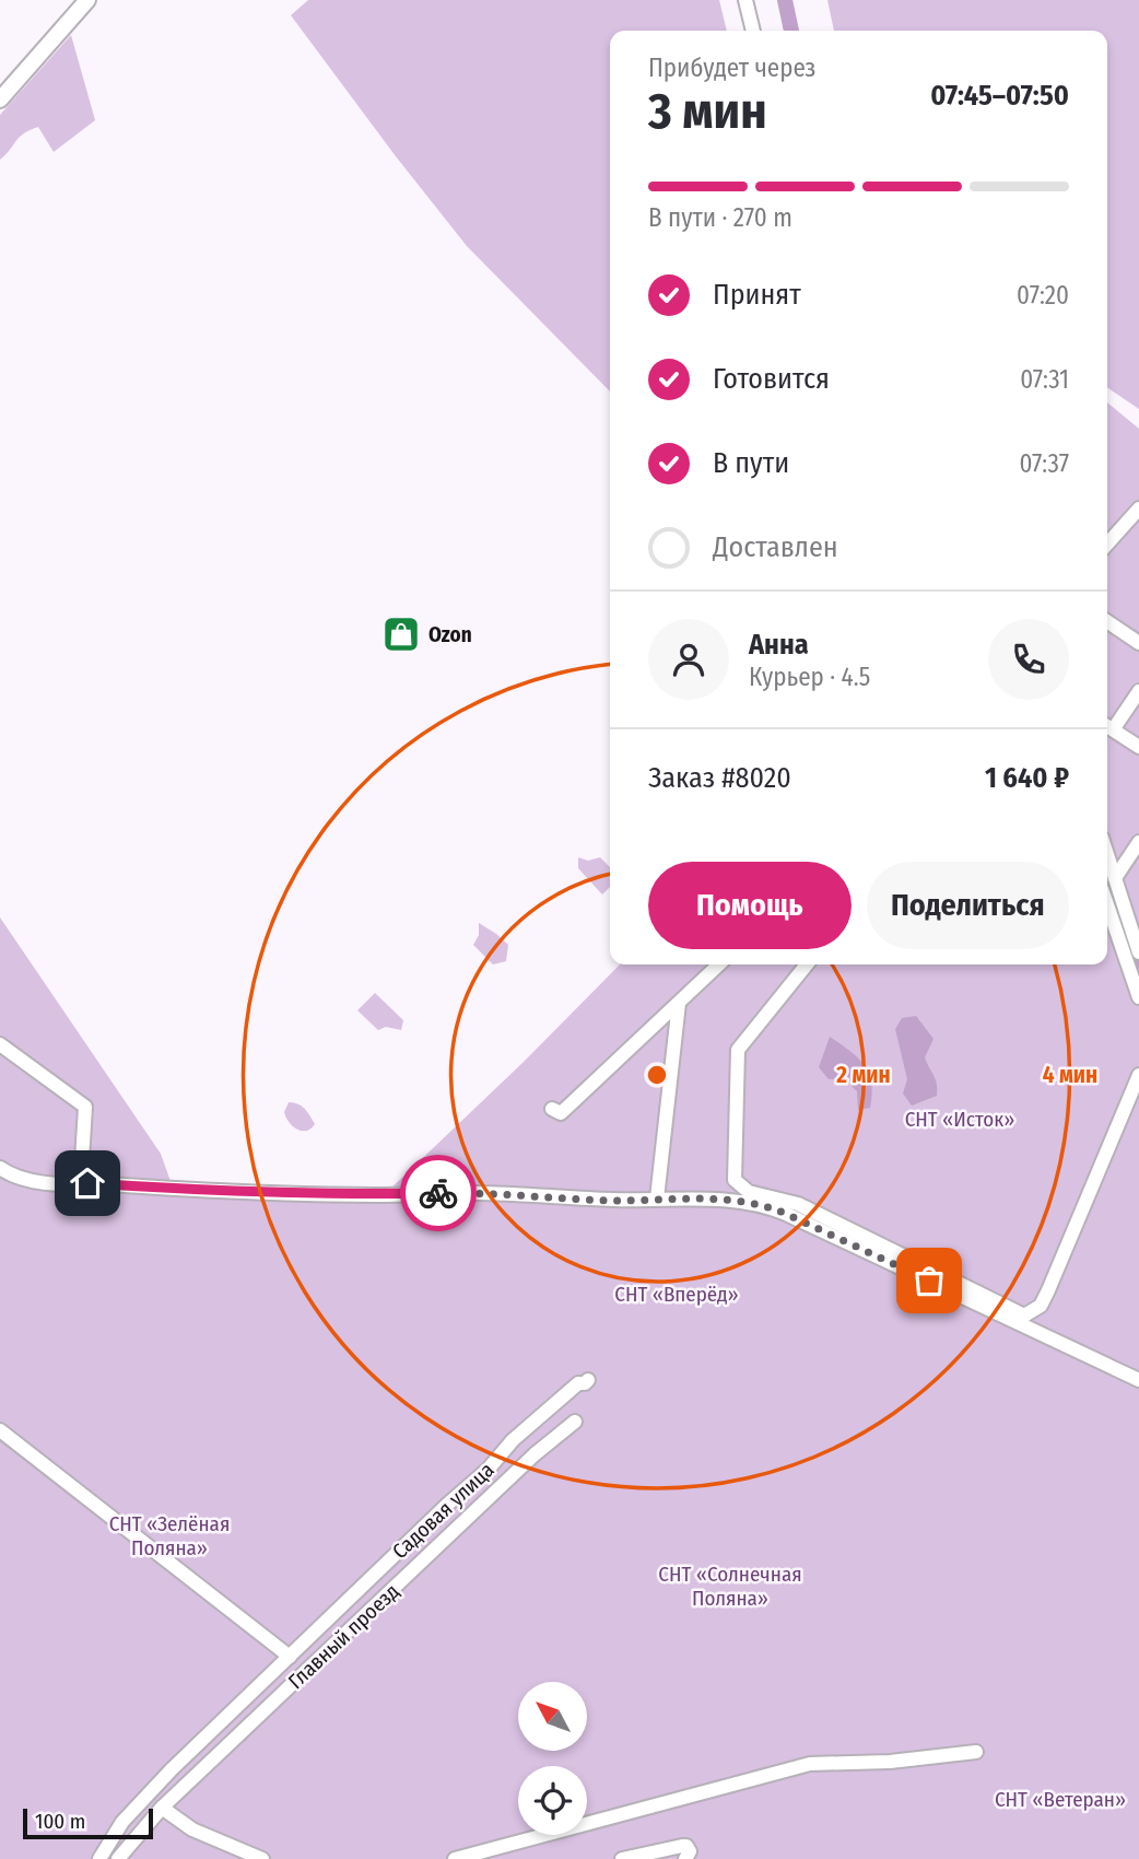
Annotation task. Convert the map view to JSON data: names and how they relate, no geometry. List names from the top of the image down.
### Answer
{
  "streets": {
    "street": ["Садовая улица", "Главный проезд"]
  },
  "parks": [
    "СНТ «Исток»",
    "СНТ «Вперёд»",
    "СНТ «Зелёная Поляна»",
    "СНТ «Солнечная Поляна»",
    "СНТ «Ветеран»"
  ],
  "places": {
    "shop": ["Ozon"]
  },
  "scale_bar": "100 m",
  "north": "top left",
  "page": {
    "heading": ["3 мин", "Прибудет через", "07:45–07:50"],
    "panel": [
      "Анна",
      "Курьер · 4.5",
      "Заказ #8020",
      "1 640 ₽"
    ],
    "bar": "В пути · 270 m",
    "list": [
      ["Принят", "07:20"],
      ["Готовится", "07:31"],
      ["В пути", "07:37"],
      "Доставлен"
    ],
    "buttons": ["Помощь", "Поделиться"],
    "scale": "100 m"
  },
  "rings": ["2 мин", "4 мин"]
}
